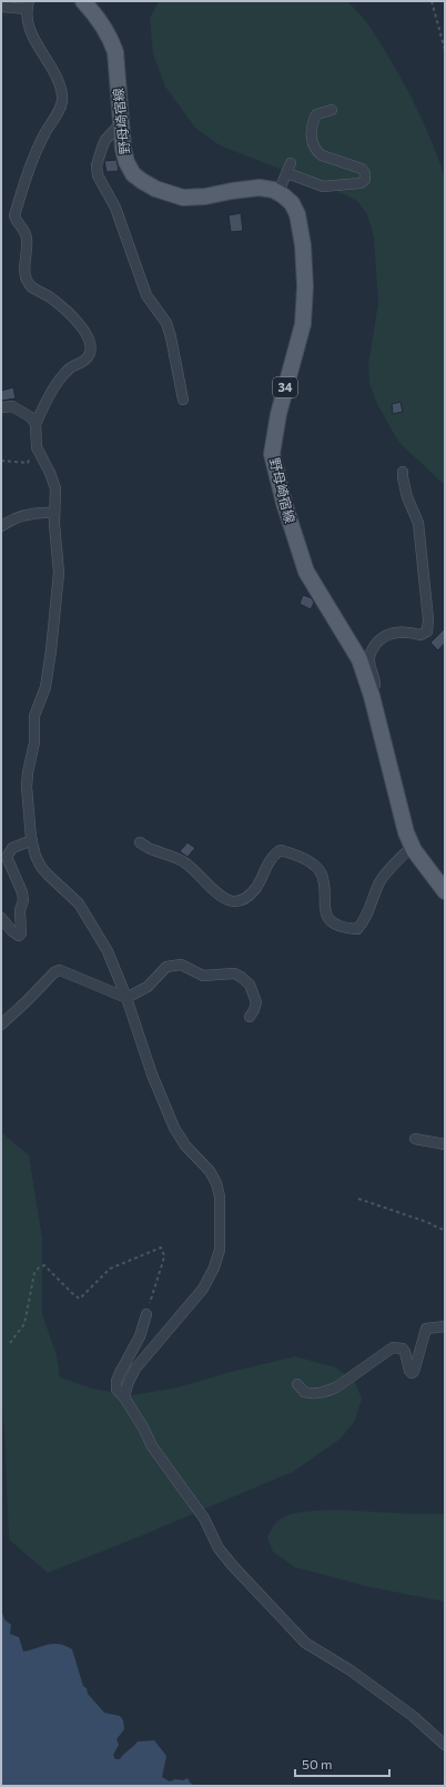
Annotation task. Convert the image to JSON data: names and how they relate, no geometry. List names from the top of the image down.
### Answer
{
  "streets": {
    "main road": ["野母崎宿線", "34"]
  },
  "scale_bar": "50 m"
}
